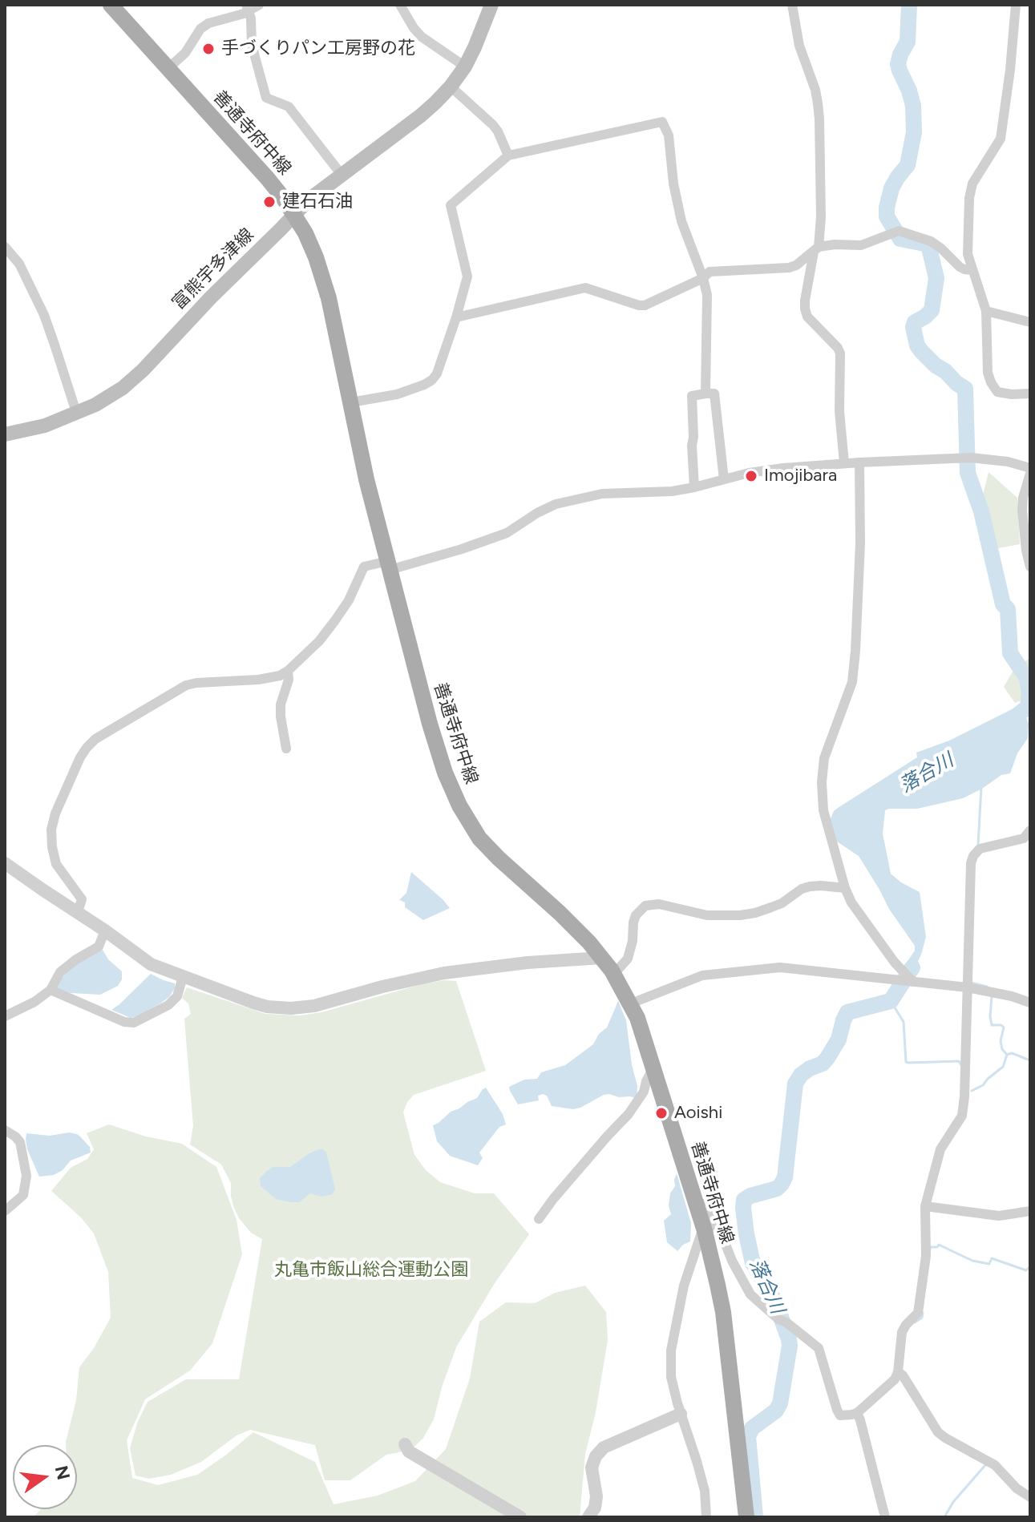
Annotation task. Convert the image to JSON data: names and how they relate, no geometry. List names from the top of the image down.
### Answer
{
  "streets": {
    "main road": ["善通寺府中線", "富熊宇多津線"]
  },
  "crossings": [
    ["善通寺府中線", "富熊宇多津線"]
  ],
  "water": ["落合川"],
  "parks": ["丸亀市飯山総合運動公園"],
  "places": [
    "手づくりパン工房野の花",
    "建石石油",
    "Imojibara",
    "Aoishi"
  ],
  "north": "right"
}
